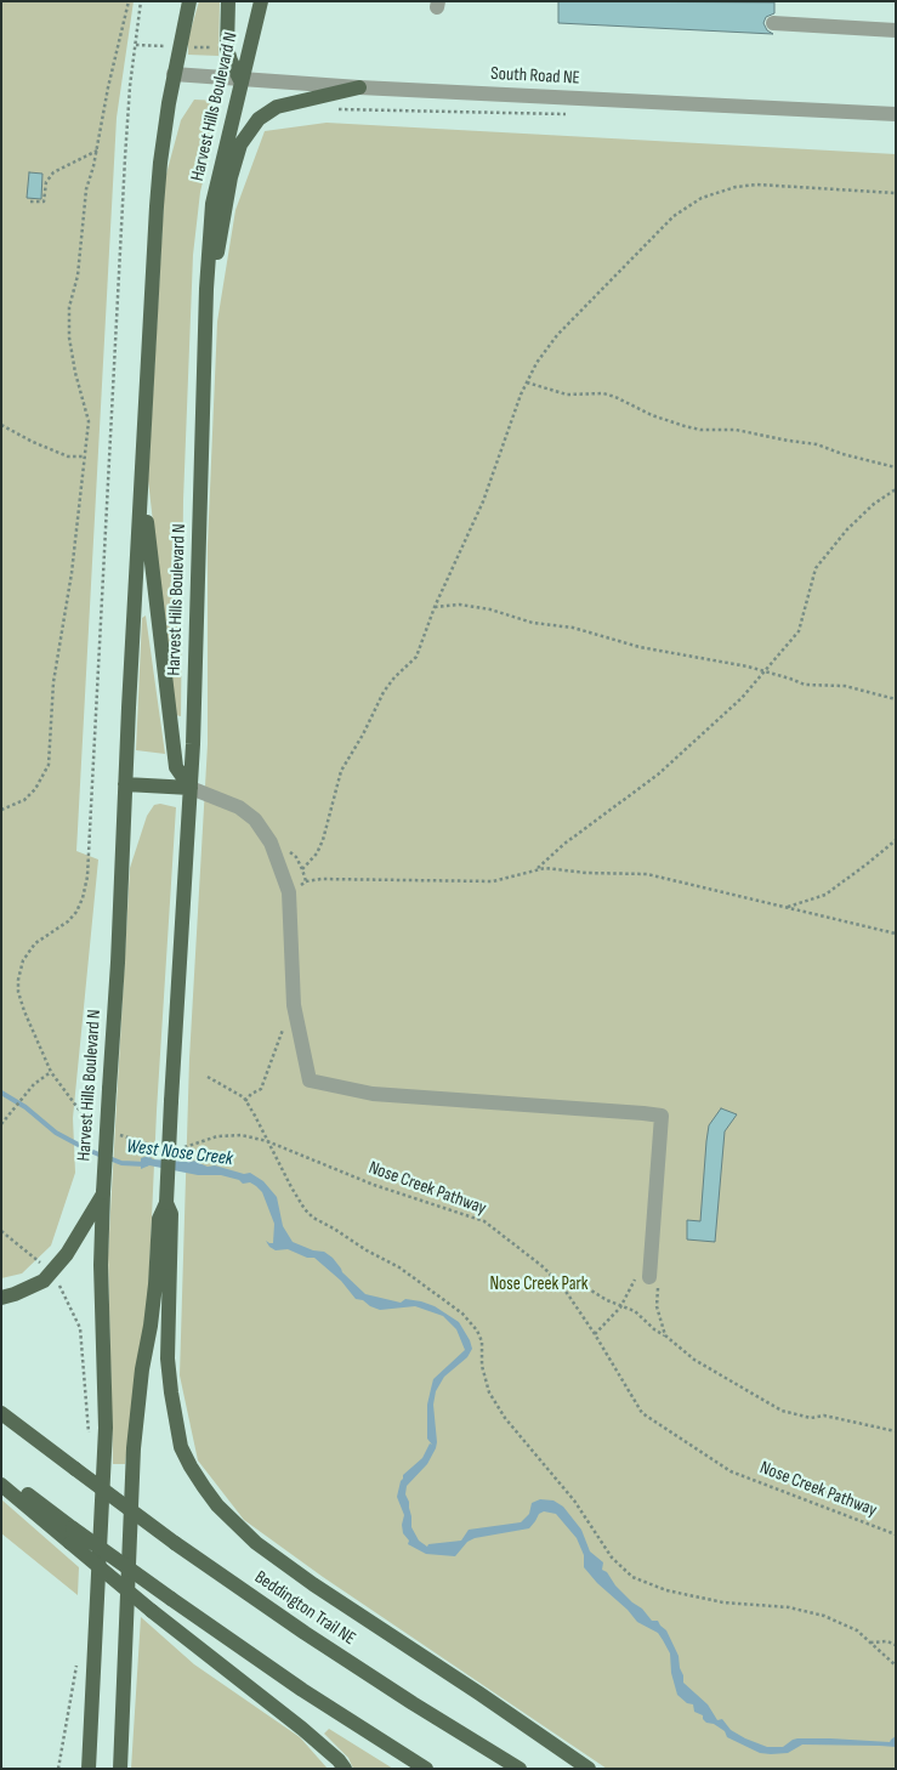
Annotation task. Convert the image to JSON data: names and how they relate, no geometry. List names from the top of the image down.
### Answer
{
  "streets": {
    "main road": ["Harvest Hills Boulevard N", "Beddington Trail NE"],
    "street": ["South Road NE"],
    "path": ["Nose Creek Pathway"]
  },
  "crossings": [
    ["South Road NE", "Harvest Hills Boulevard N"]
  ],
  "water": ["West Nose Creek"],
  "parks": ["Nose Creek Park"]
}
